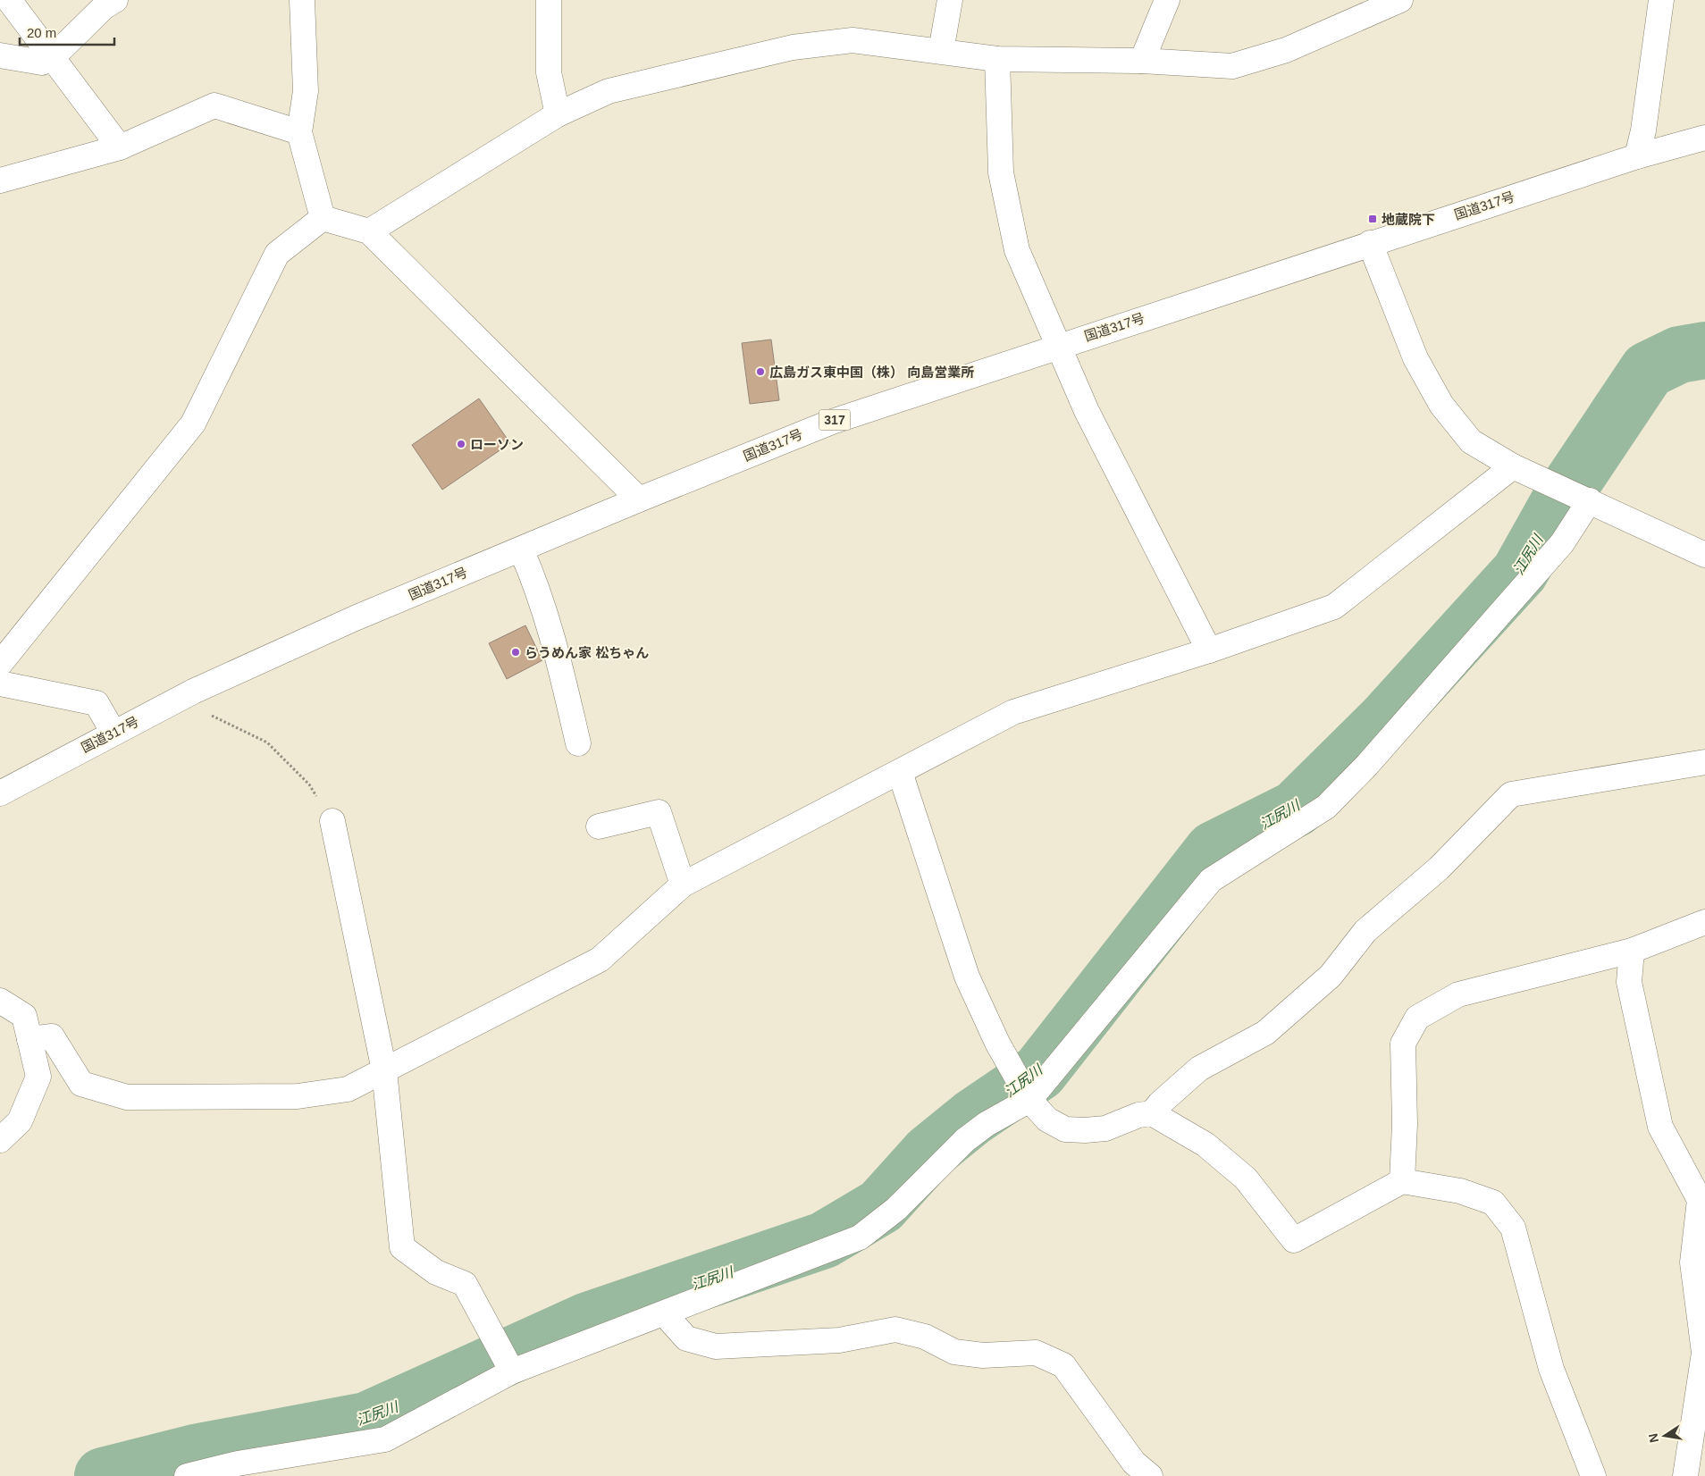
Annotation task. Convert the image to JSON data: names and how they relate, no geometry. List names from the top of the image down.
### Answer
{
  "streets": {
    "main road": ["国道317号", "317"]
  },
  "water": ["江尻川"],
  "places": {
    "transit": ["地蔵院下"],
    "other": ["広島ガス東中国（株） 向島営業所", "ローソン", "らうめん家 松ちゃん"]
  },
  "scale_bar": "20 m",
  "north": "left"
}
